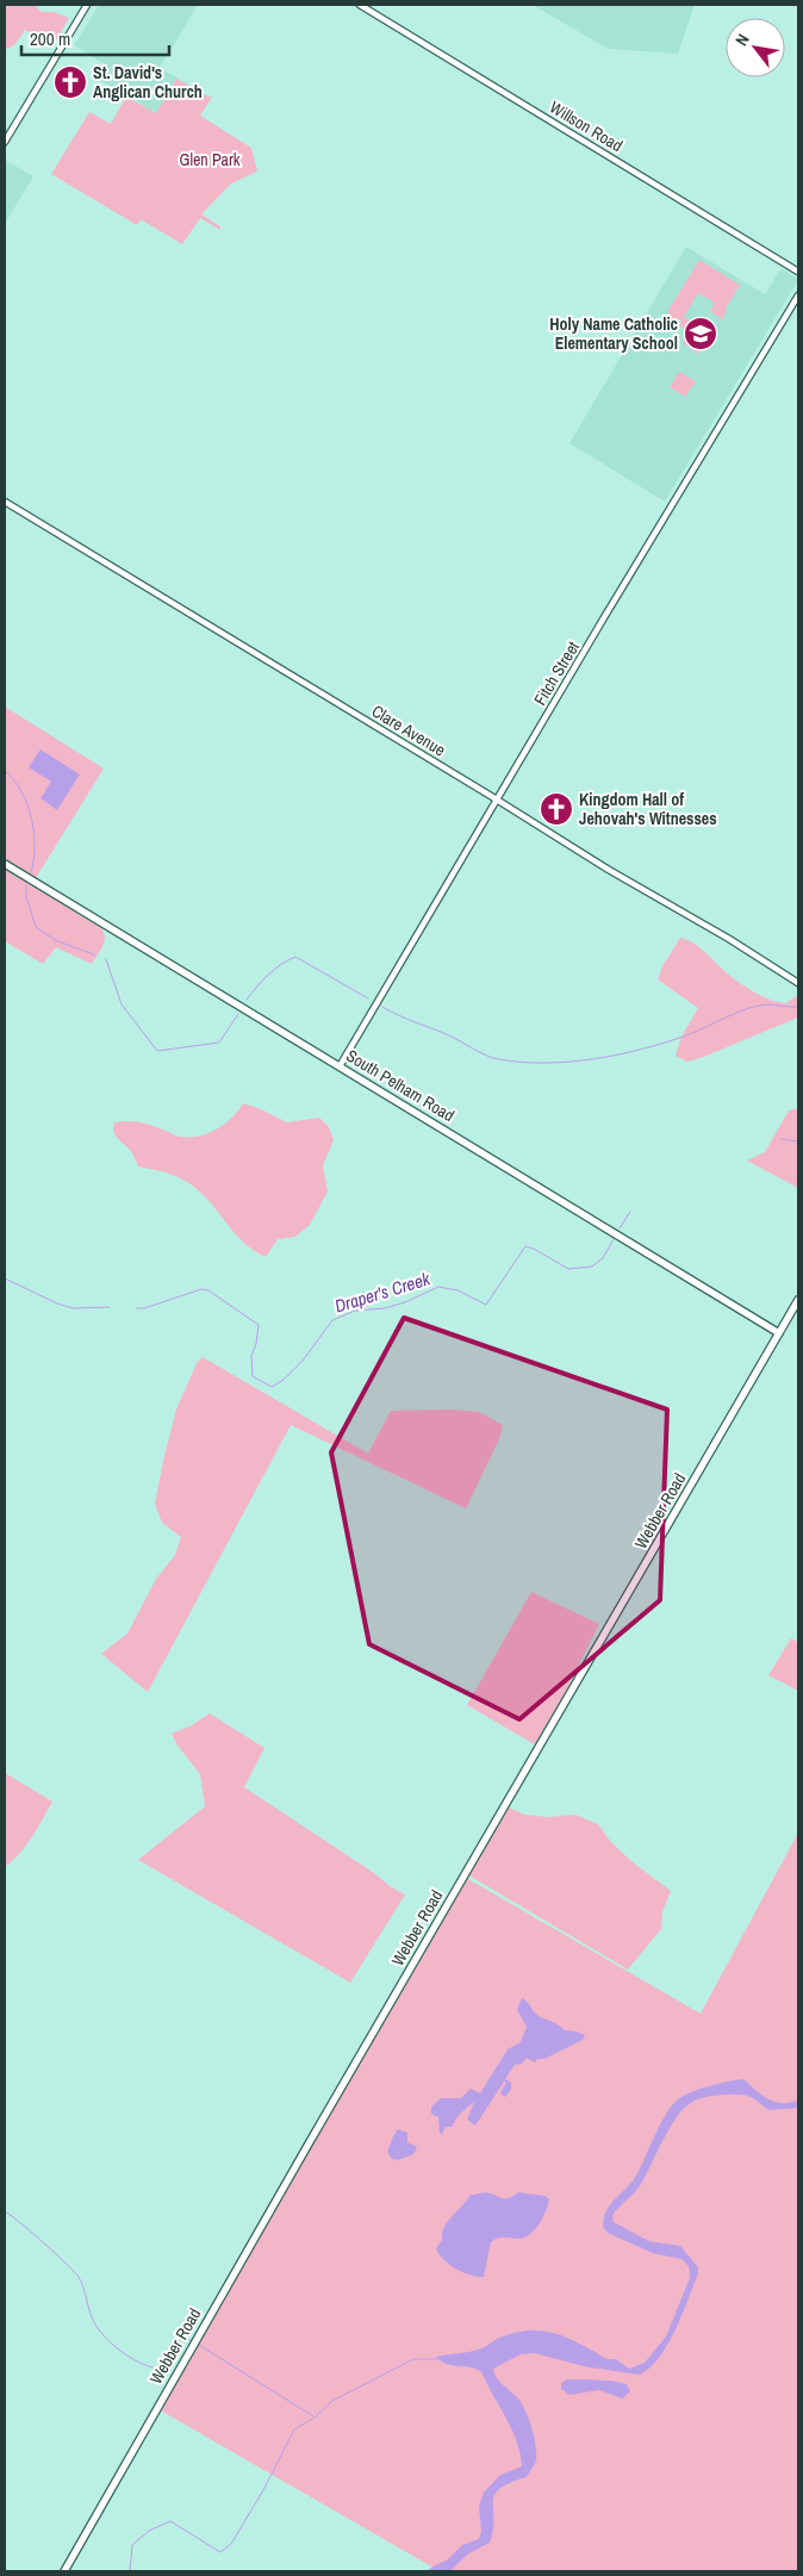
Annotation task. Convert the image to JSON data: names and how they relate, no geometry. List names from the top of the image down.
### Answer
{
  "streets": {
    "main road": ["South Pelham Road", "Webber Road"],
    "street": ["Willson Road", "Fitch Street", "Clare Avenue"]
  },
  "crossings": [
    ["Fitch Street", "Clare Avenue"],
    ["Fitch Street", "South Pelham Road"],
    ["South Pelham Road", "Webber Road"]
  ],
  "water": ["Draper's Creek"],
  "parks": ["Glen Park"],
  "places": {
    "church": ["St. David's Anglican Church", "Kingdom Hall of Jehovah's Witnesses"],
    "school or university": ["Holy Name Catholic Elementary School"]
  },
  "scale_bar": "200 m",
  "north": "top left"
}
